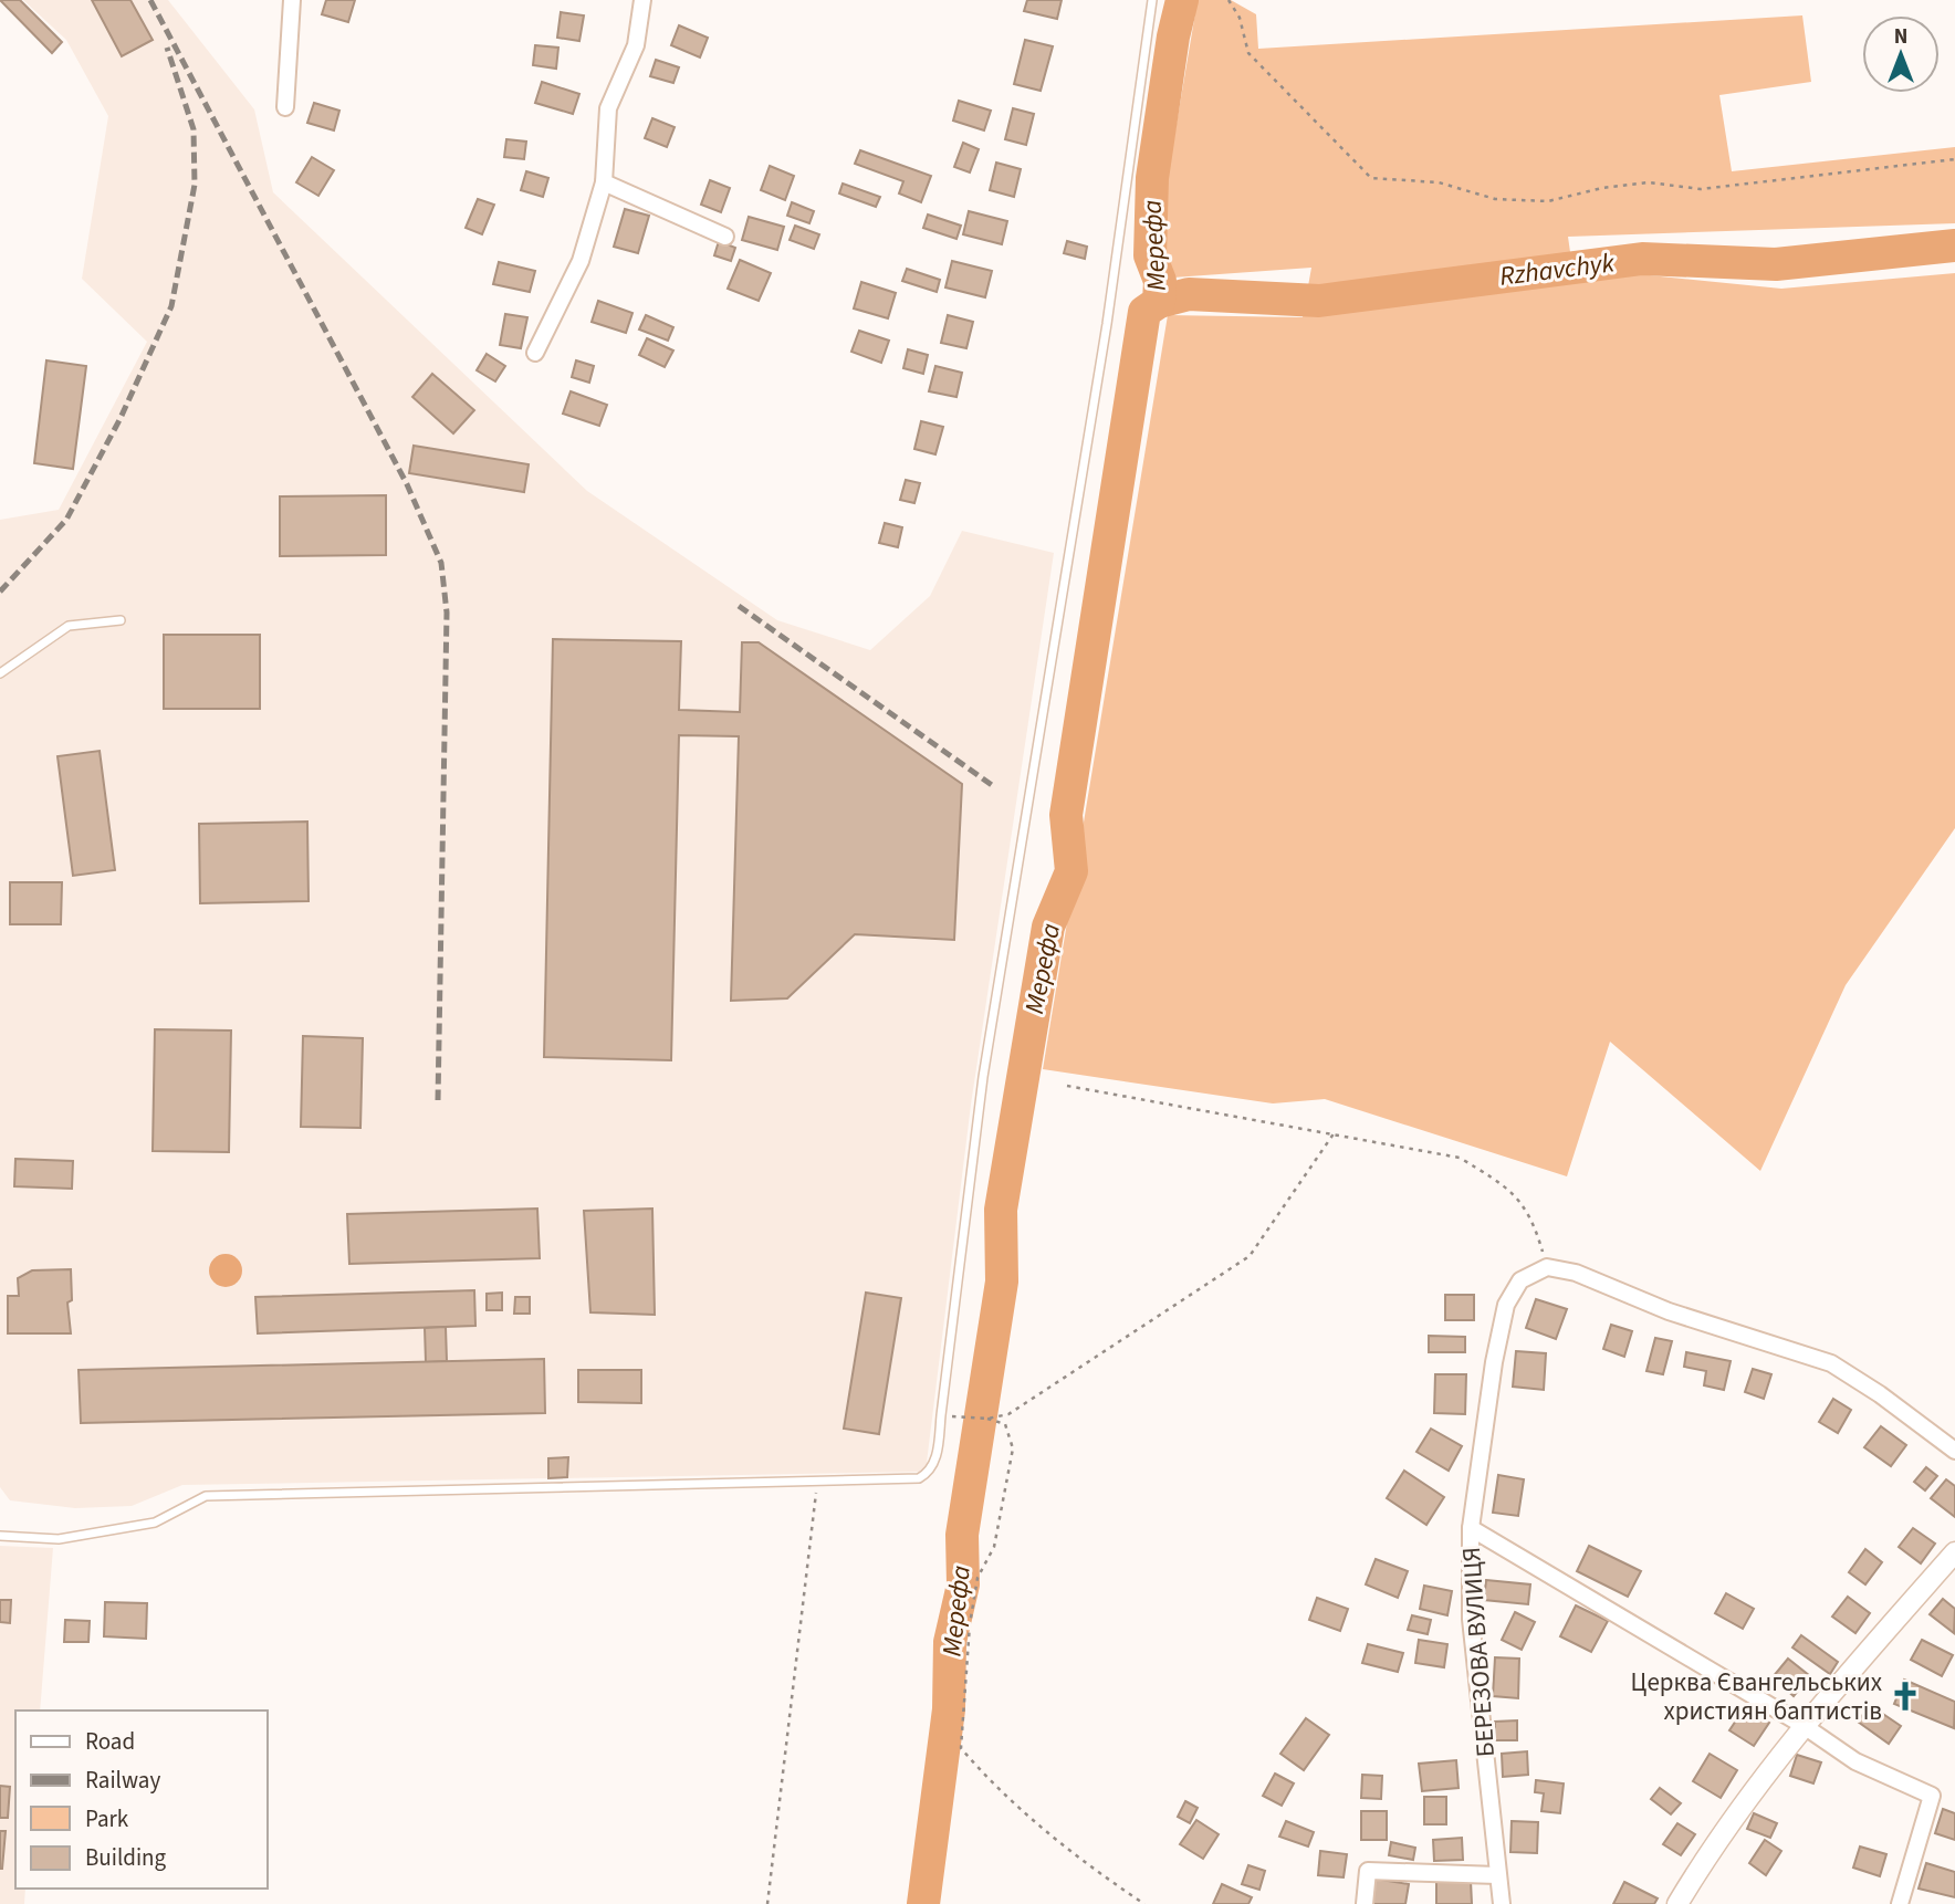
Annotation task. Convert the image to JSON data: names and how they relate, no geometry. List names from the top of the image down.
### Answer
{
  "streets": {
    "street": ["БЕРЕЗОВА ВУЛИЦЯ"]
  },
  "water": ["Мерефа", "Rzhavchyk"],
  "places": {
    "church": ["Церква Євангельських християн баптистів"]
  },
  "legend": [
    "Road",
    "Railway",
    "Park",
    "Building"
  ],
  "north": "top"
}
